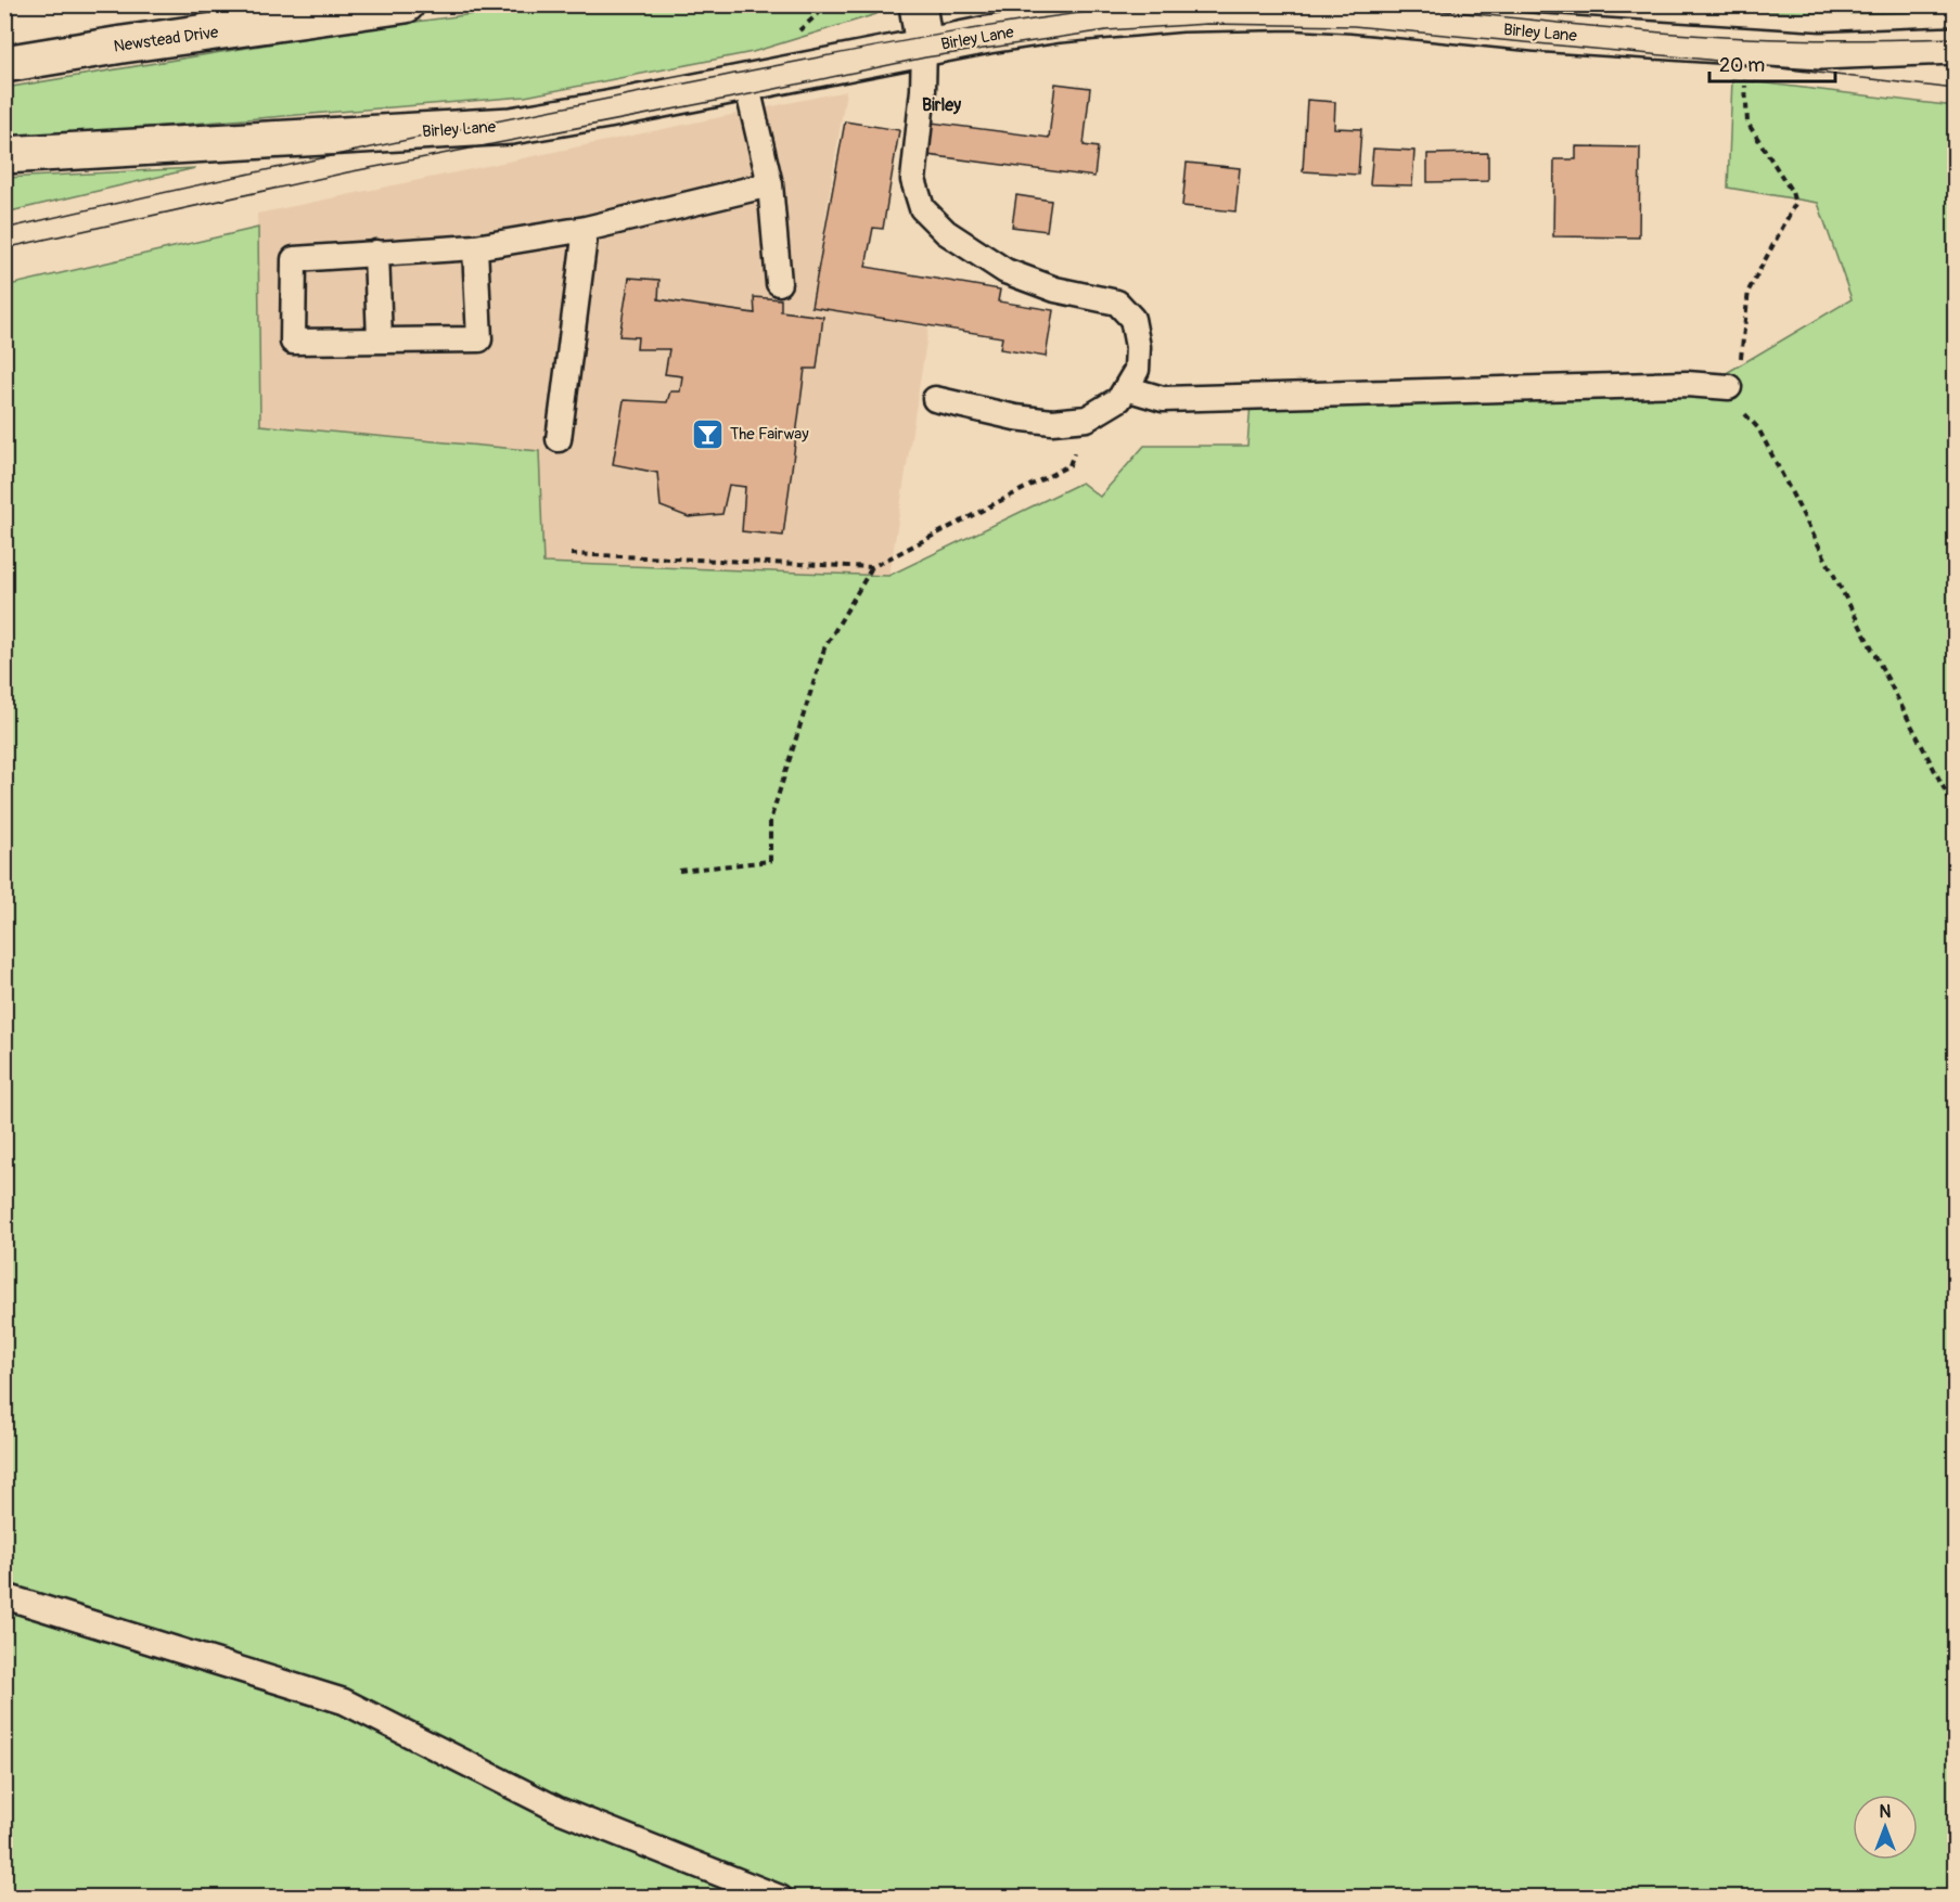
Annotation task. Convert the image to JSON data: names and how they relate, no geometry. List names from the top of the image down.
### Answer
{
  "streets": {
    "street": ["Birley Lane", "Newstead Drive"]
  },
  "districts": ["Birley"],
  "places": {
    "bar": ["The Fairway"]
  },
  "scale_bar": "20 m",
  "north": "top"
}
